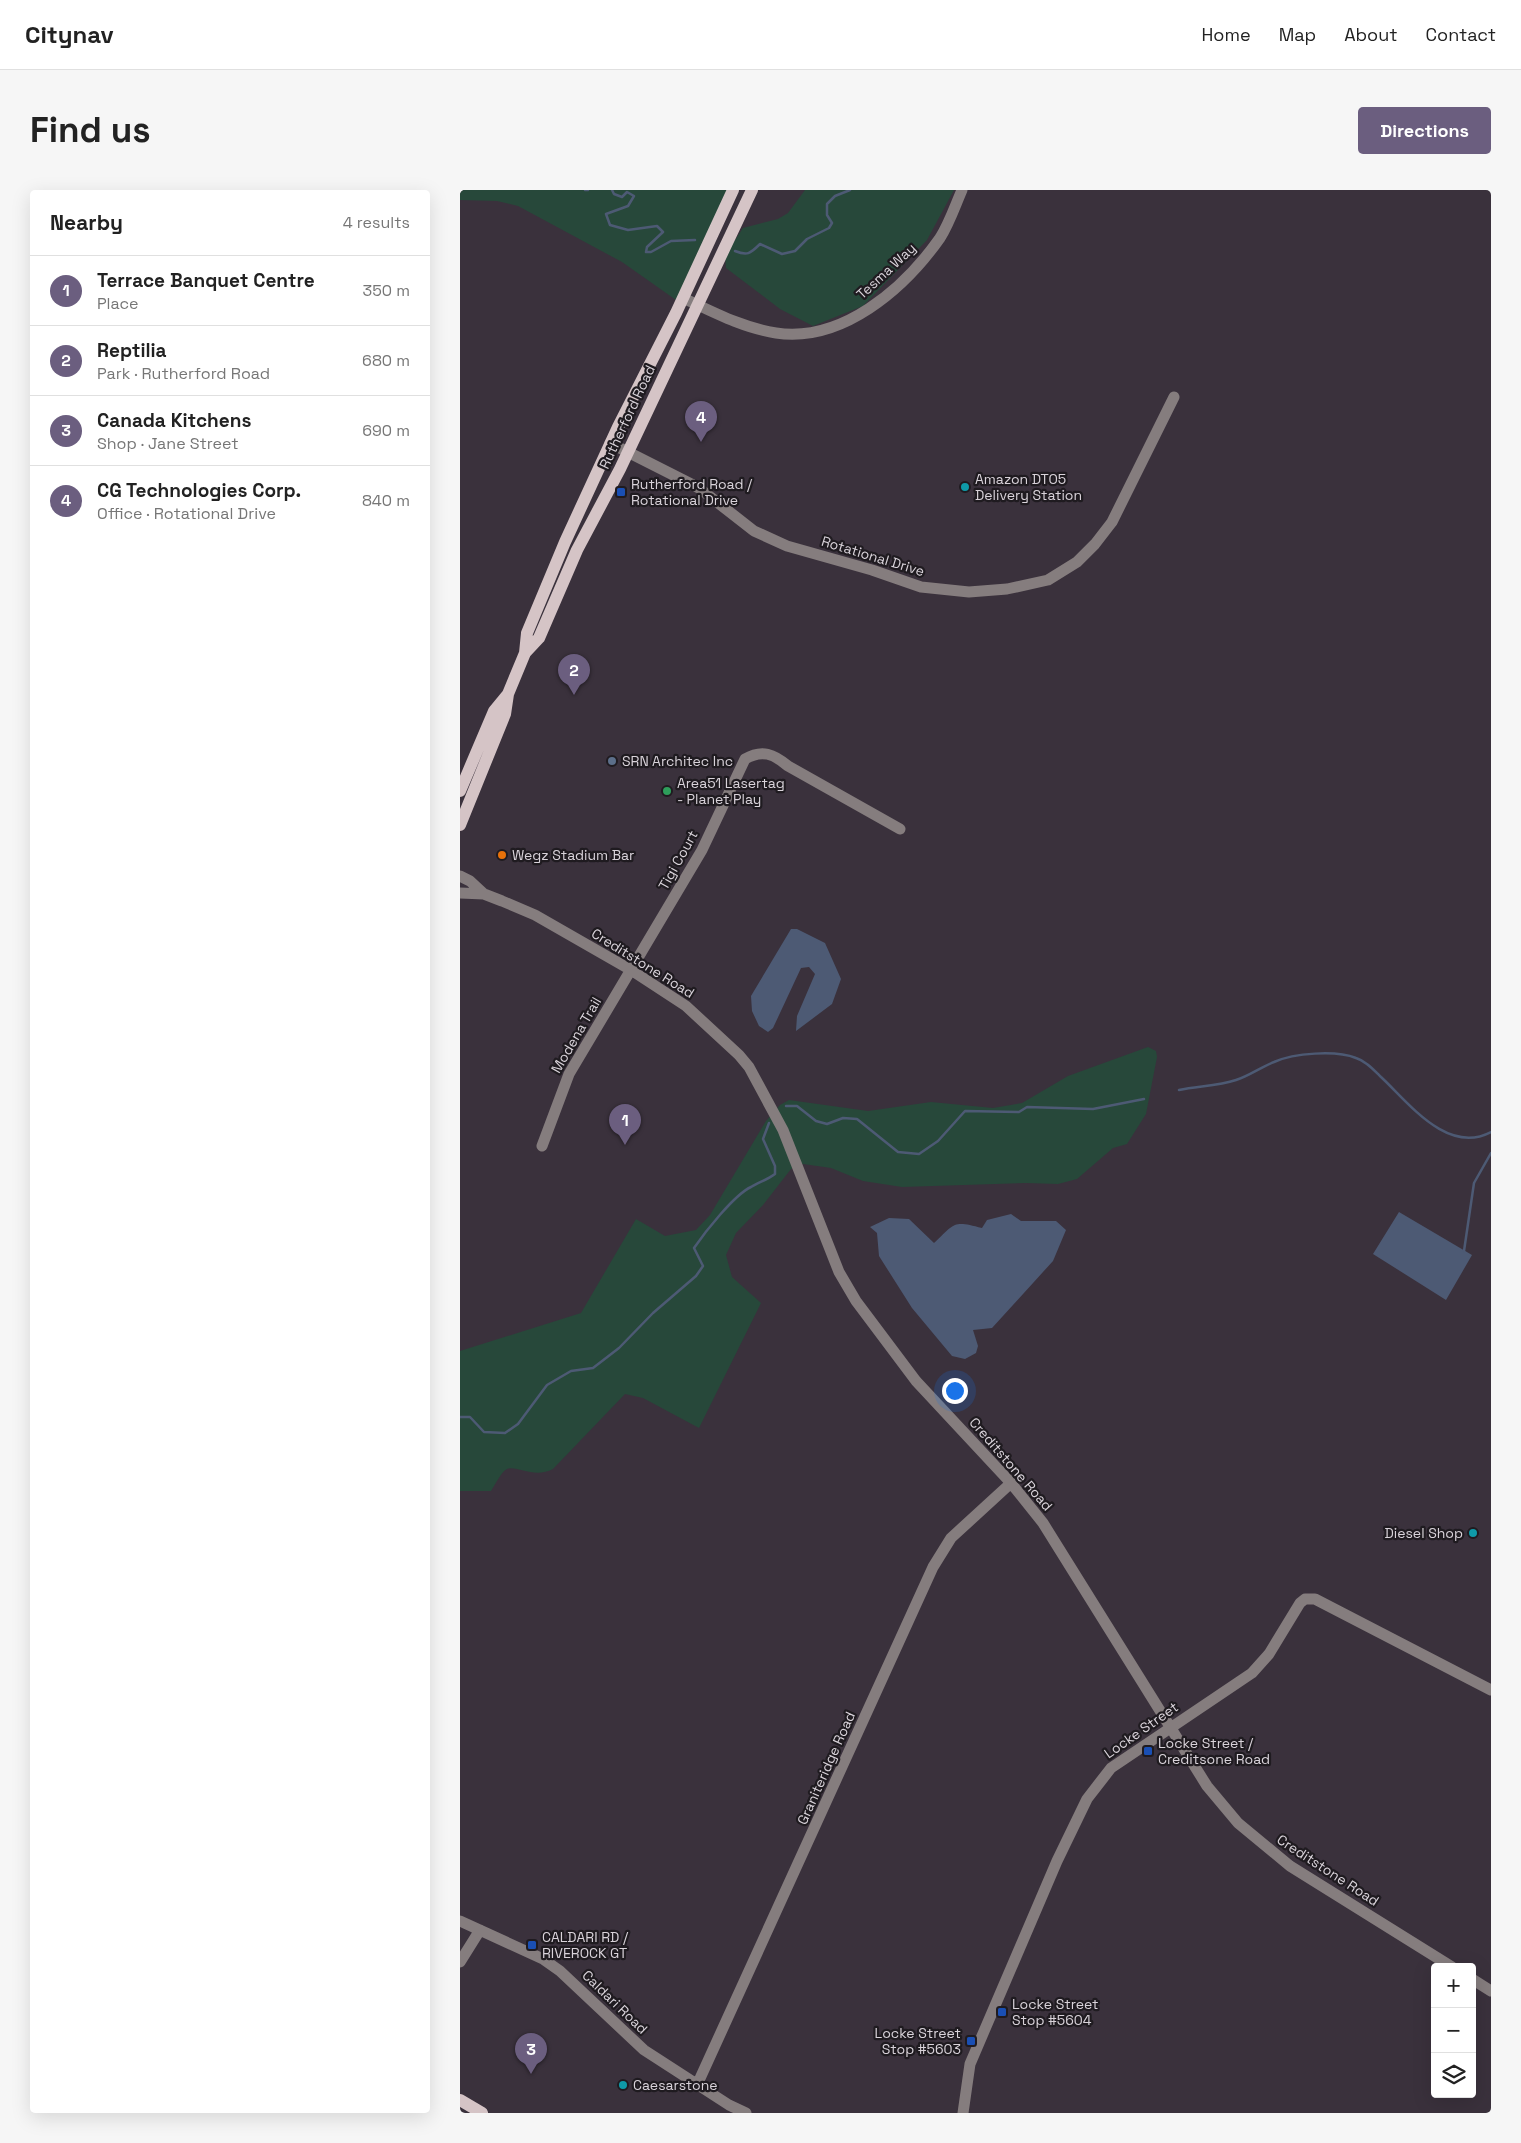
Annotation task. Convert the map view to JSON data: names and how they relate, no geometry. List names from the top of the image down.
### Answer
{
  "streets": {
    "main road": ["Rutherford Road"],
    "street": [
      "Tesma Way",
      "Rotational Drive",
      "Tigi Court",
      "Creditstone Road",
      "Modena Trail",
      "Locke Street",
      "Graniteridge Road",
      "Caldari Road"
    ]
  },
  "crossings": [
    ["Tesma Way", "Rutherford Road"],
    ["Rutherford Road", "Rotational Drive"],
    ["Tigi Court", "Creditstone Road"],
    ["Tigi Court", "Modena Trail"],
    ["Creditstone Road", "Modena Trail"],
    ["Creditstone Road", "Locke Street"],
    ["Creditstone Road", "Graniteridge Road"],
    ["Graniteridge Road", "Caldari Road"]
  ],
  "places": {
    "other": [
      "Amazon DTO5 Delivery Station",
      "SRN Architec Inc",
      "Area51 Lasertag - Planet Play",
      "Wegz Stadium Bar",
      "Diesel Shop",
      "Caesarstone"
    ],
    "transit": [
      "Rutherford Road / Rotational Drive",
      "Locke Street / Creditsone Road",
      "CALDARI RD / RIVEROCK GT",
      "Locke Street Stop #5604",
      "Locke Street Stop #5603"
    ]
  },
  "page": {
    "header": "Citynav",
    "nav": [
      "Home",
      "Map",
      "About",
      "Contact"
    ],
    "buttons": "Directions",
    "title": "Find us",
    "heading": ["Nearby", "4 results"],
    "list": [
      {
        "mark": "1",
        "name": "Terrace Banquet Centre",
        "note": "Place",
        "value": "350 m"
      },
      {
        "mark": "2",
        "name": "Reptilia",
        "note": "Park · Rutherford Road",
        "value": "680 m"
      },
      {
        "mark": "3",
        "name": "Canada Kitchens",
        "note": "Shop · Jane Street",
        "value": "690 m"
      },
      {
        "mark": "4",
        "name": "CG Technologies Corp.",
        "note": "Office · Rotational Drive",
        "value": "840 m"
      }
    ],
    "pins": [
      "4",
      "2",
      "1",
      "3"
    ],
    "map_buttons": ["+", "−"]
  }
}
